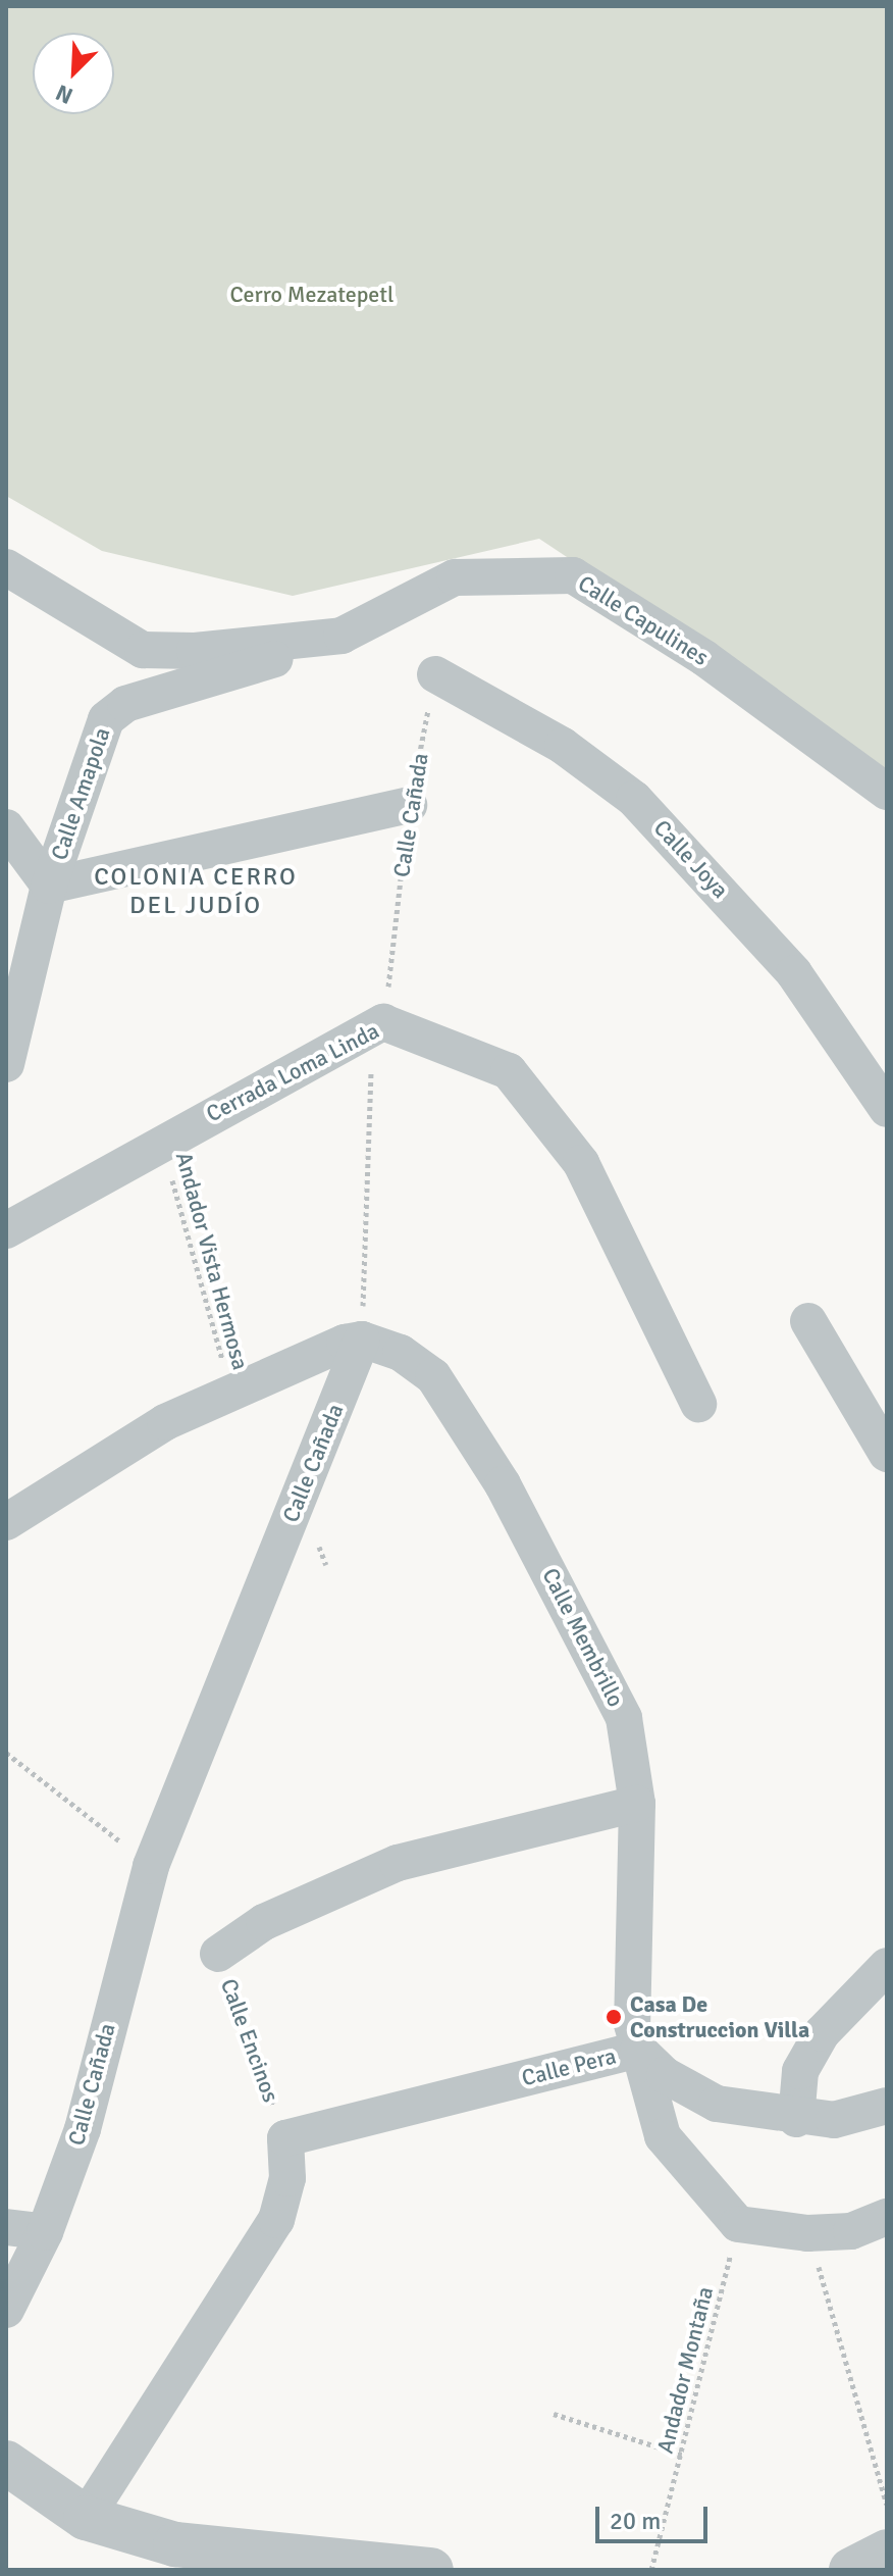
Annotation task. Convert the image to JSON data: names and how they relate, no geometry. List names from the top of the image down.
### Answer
{
  "streets": {
    "street": [
      "Calle Capulines",
      "Calle Amapola",
      "Calle Cañada",
      "Calle Joya",
      "Cerrada Loma Linda",
      "Calle Membrillo",
      "Calle Encinos",
      "Calle Pera"
    ],
    "path": ["Andador Vista Hermosa", "Andador Montaña"]
  },
  "crossings": [
    ["Calle Capulines", "Calle Amapola"],
    ["Calle Cañada", "Calle Joya"],
    ["Calle Cañada", "Cerrada Loma Linda"],
    ["Calle Cañada", "Calle Membrillo"],
    ["Cerrada Loma Linda", "Andador Vista Hermosa"],
    ["Calle Membrillo", "Calle Encinos"],
    ["Calle Membrillo", "Calle Pera"],
    ["Calle Membrillo", "Andador Montaña"],
    ["Calle Encinos", "Calle Pera"]
  ],
  "districts": ["COLONIA CERRO DEL JUDÍO"],
  "parks": ["Cerro Mezatepetl"],
  "places": ["Casa De Construccion Villa"],
  "scale_bar": "20 m",
  "north": "bottom left"
}
